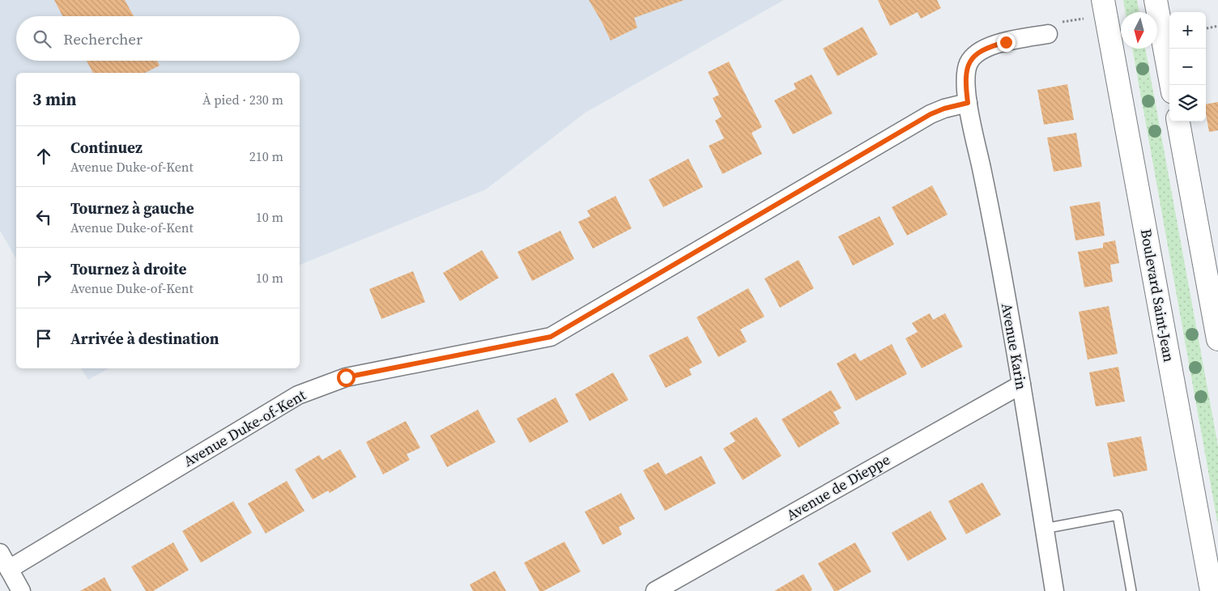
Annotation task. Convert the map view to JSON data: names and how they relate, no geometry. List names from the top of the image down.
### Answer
{
  "streets": {
    "main road": ["Boulevard Saint-Jean"],
    "street": ["Avenue Karin", "Avenue Duke-of-Kent", "Avenue de Dieppe"]
  },
  "crossings": [
    ["Avenue Karin", "Avenue Duke-of-Kent"],
    ["Avenue Karin", "Avenue de Dieppe"]
  ],
  "north": "bottom",
  "page": {
    "map_buttons": ["+", "−"],
    "search": "Rechercher",
    "heading": ["3 min", "À pied · 230 m"],
    "list": [
      ["Continuez", "Avenue Duke-of-Kent", "210 m"],
      ["Tournez à gauche", "Avenue Duke-of-Kent", "10 m"],
      ["Tournez à droite", "Avenue Duke-of-Kent", "10 m"],
      "Arrivée à destination"
    ]
  }
}
